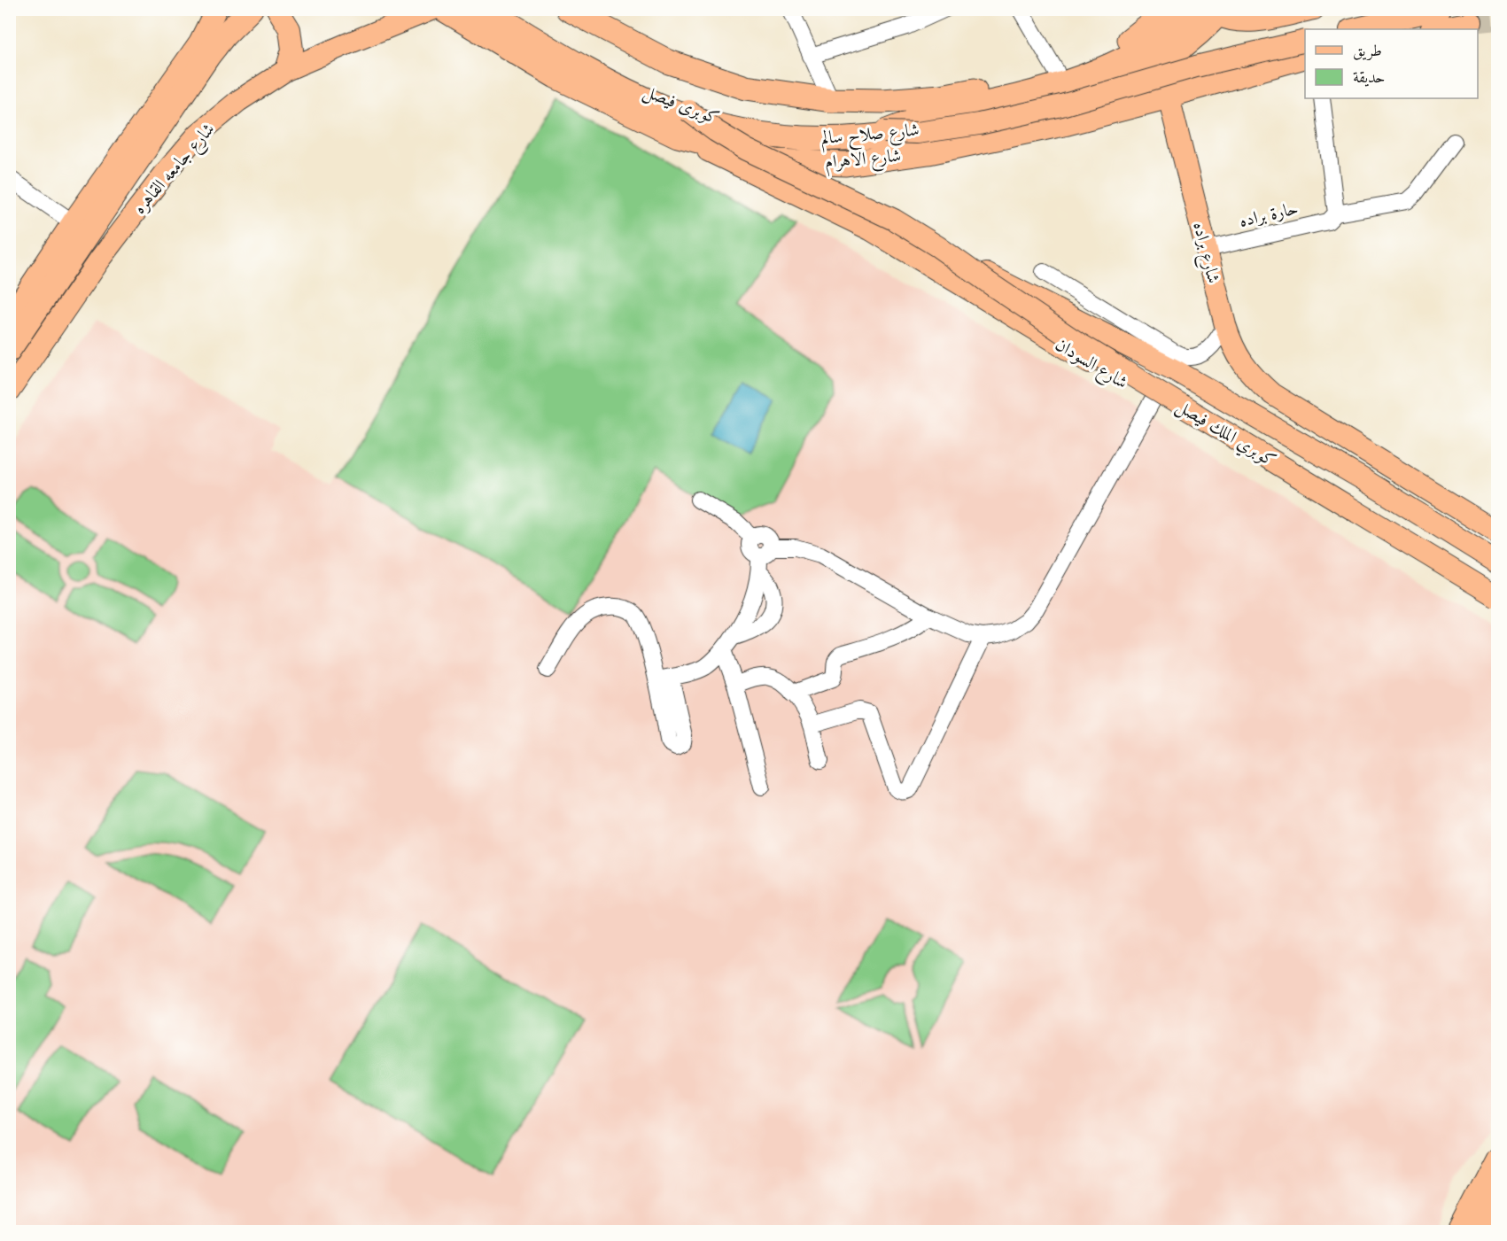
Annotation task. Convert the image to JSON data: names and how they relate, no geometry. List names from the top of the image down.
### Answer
{
  "streets": {
    "highway": ["كوبرى فيصل", "شارع صلاح سالم", "شارع الاهرام"],
    "main road": [
      "شارع جامعه القاهره",
      "شارع براده",
      "شارع السودان",
      "كوبري الملك فيصل"
    ],
    "street": ["حارة براده"]
  },
  "crossings": [
    ["كوبرى فيصل", "شارع صلاح سالم"],
    ["كوبرى فيصل", "كوبري الملك فيصل"],
    ["شارع الاهرام", "شارع براده"],
    ["شارع الاهرام", "شارع السودان"],
    ["حارة براده", "شارع براده"],
    ["شارع السودان", "كوبري الملك فيصل"]
  ],
  "legend": ["طريق", "حديقة"]
}
